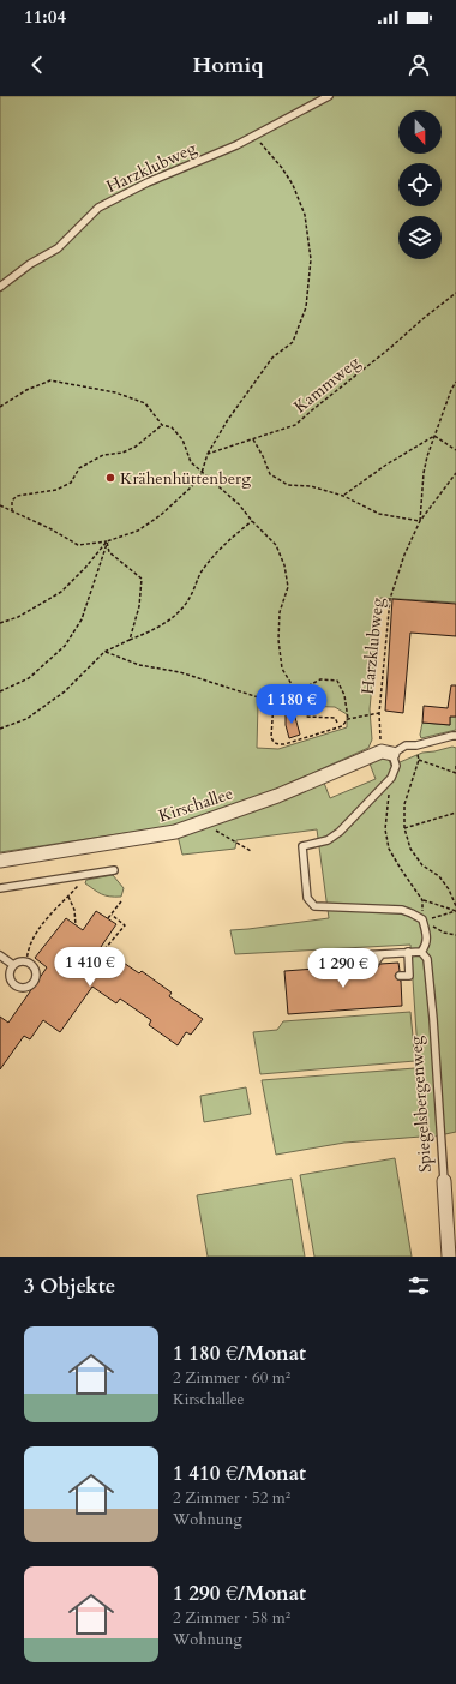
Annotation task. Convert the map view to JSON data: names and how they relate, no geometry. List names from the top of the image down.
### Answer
{
  "streets": {
    "street": ["Kirschallee", "Spiegelsbergenweg"],
    "lane": ["Harzklubweg"],
    "path": ["Kammweg"]
  },
  "crossings": [
    ["Harzklubweg", "Kirschallee"]
  ],
  "places": ["Krähenhüttenberg"],
  "north": "bottom",
  "page": {
    "status": "11:04",
    "header": "Homiq",
    "price": ["1 180 €", "1 410 €", "1 290 €"],
    "heading": "3 Objekte",
    "list": [
      {
        "name": "1 180 €/Monat",
        "note": "2 Zimmer · 60 m² · Kirschallee"
      },
      {
        "name": "1 410 €/Monat",
        "note": "2 Zimmer · 52 m² · Wohnung"
      },
      {
        "name": "1 290 €/Monat",
        "note": "2 Zimmer · 58 m² · Wohnung"
      }
    ]
  }
}
